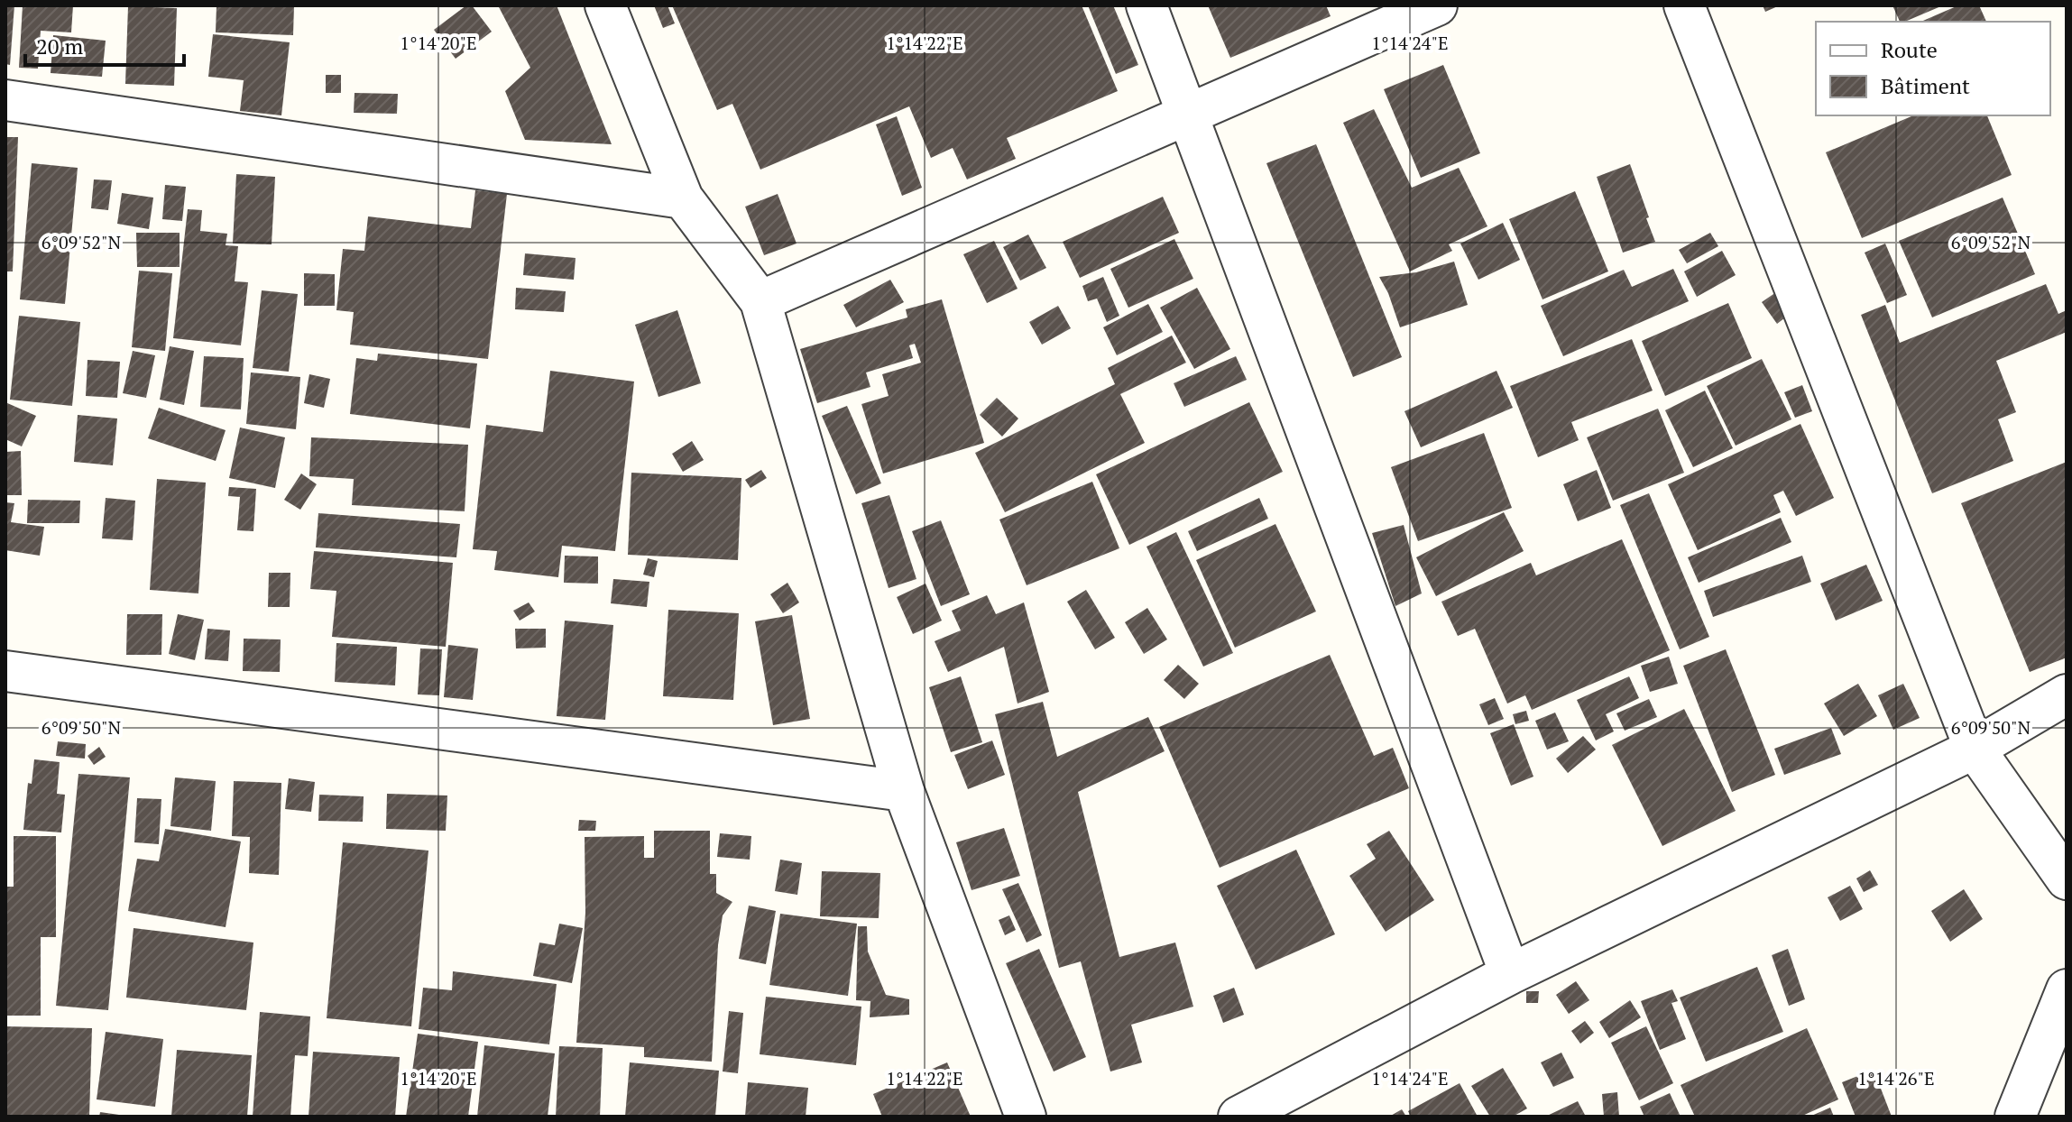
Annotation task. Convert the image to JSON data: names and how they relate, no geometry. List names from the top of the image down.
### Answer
{
  "legend": ["Route", "Bâtiment"],
  "scale_bar": "20 m",
  "coordinates": [
    "1°14'20\"E",
    "1°14'22\"E",
    "1°14'24\"E",
    "6°09'52\"N",
    "6°09'50\"N",
    "1°14'26\"E"
  ]
}
